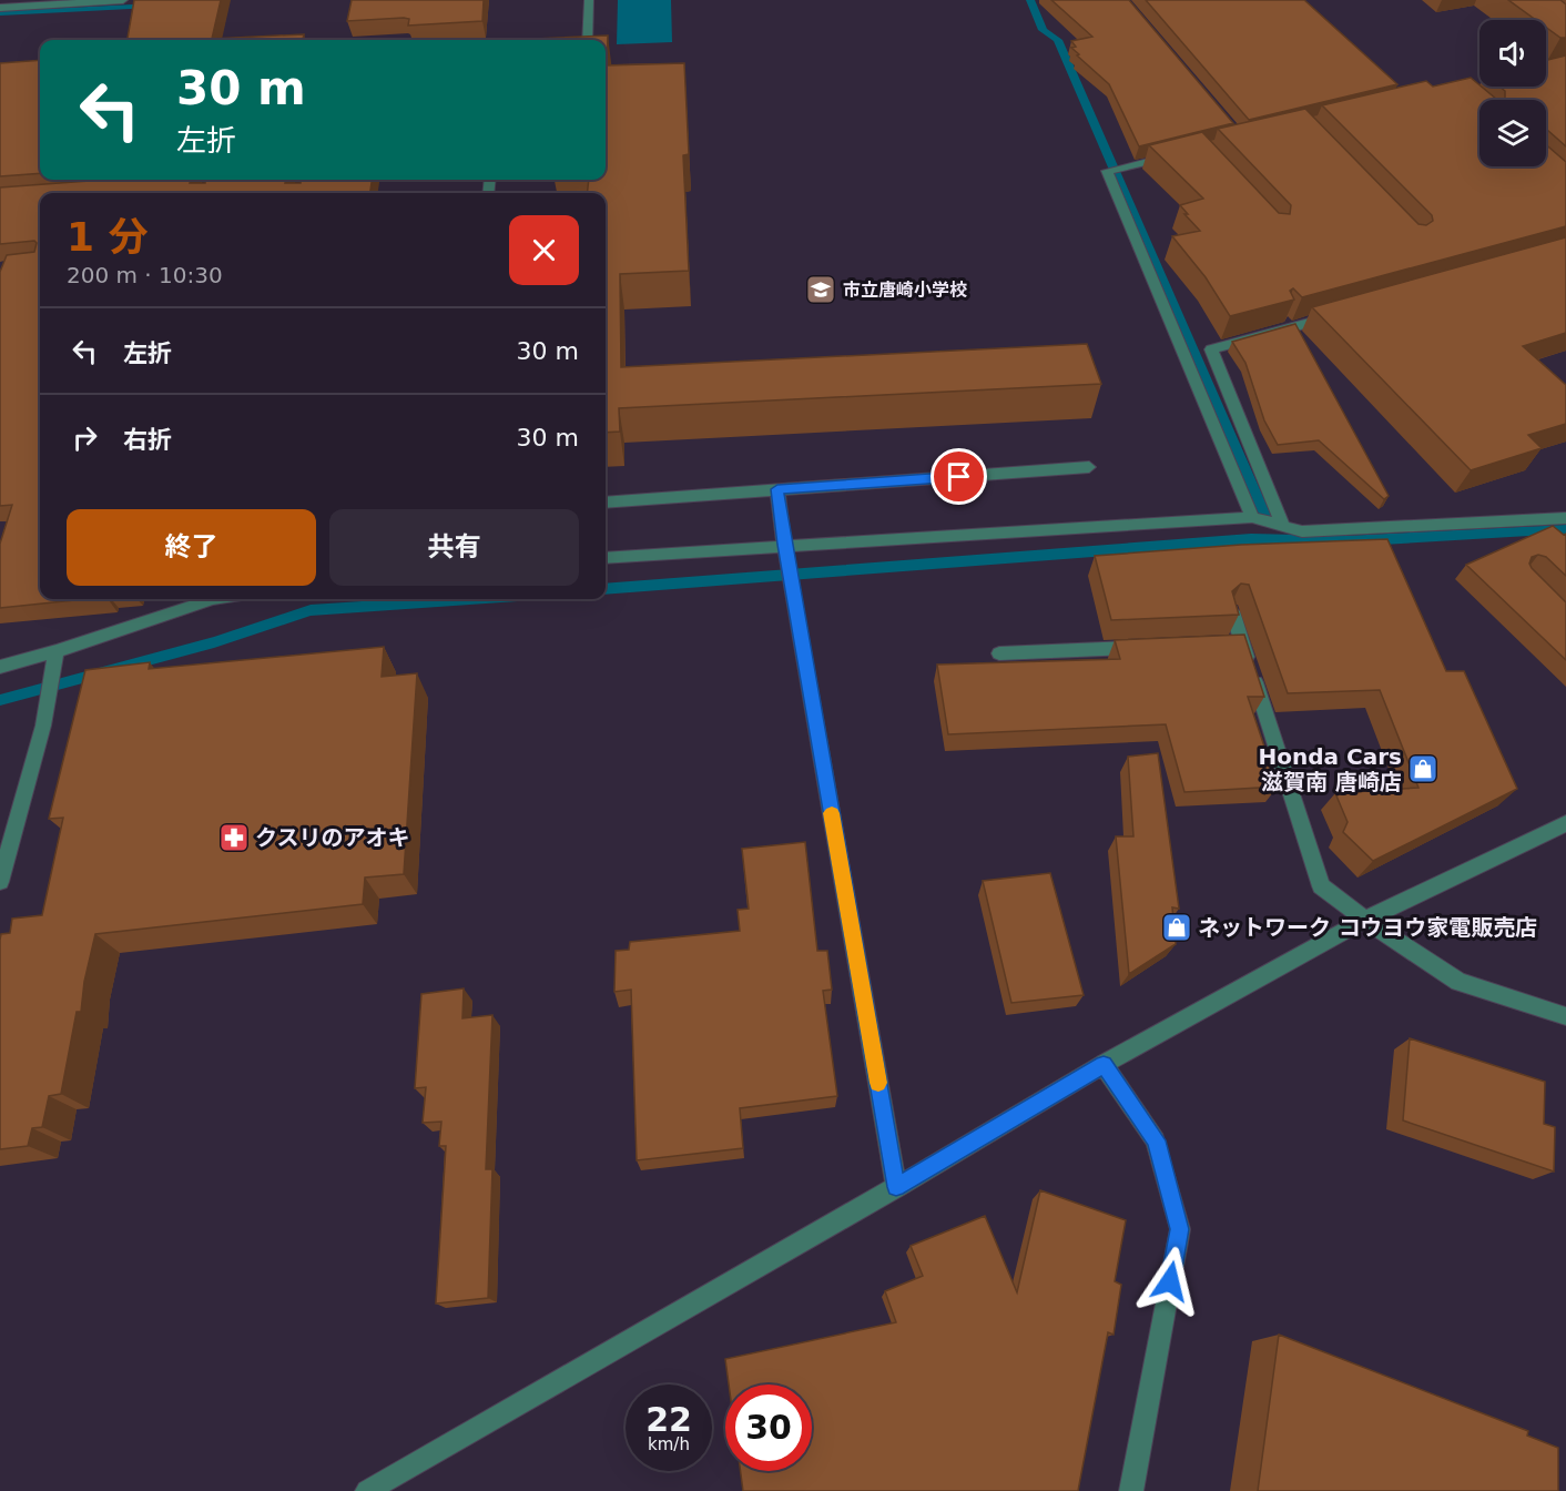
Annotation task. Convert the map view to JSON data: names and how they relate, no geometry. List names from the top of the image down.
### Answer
{
  "places": {
    "school or university": ["市立唐崎小学校"],
    "shop": ["Honda Cars 滋賀南 唐崎店", "ネットワーク コウヨウ家電販売店"],
    "pharmacy": ["クスリのアオキ"]
  },
  "page": {
    "turn": ["30 m", "左折"],
    "heading": ["1 分", "200 m · 10:30"],
    "list": [
      {
        "name": "左折",
        "value": "30 m"
      },
      {
        "name": "右折",
        "value": "30 m"
      }
    ],
    "buttons": ["終了", "共有"],
    "speed": "22 km/h",
    "limit": "30"
  }
}
